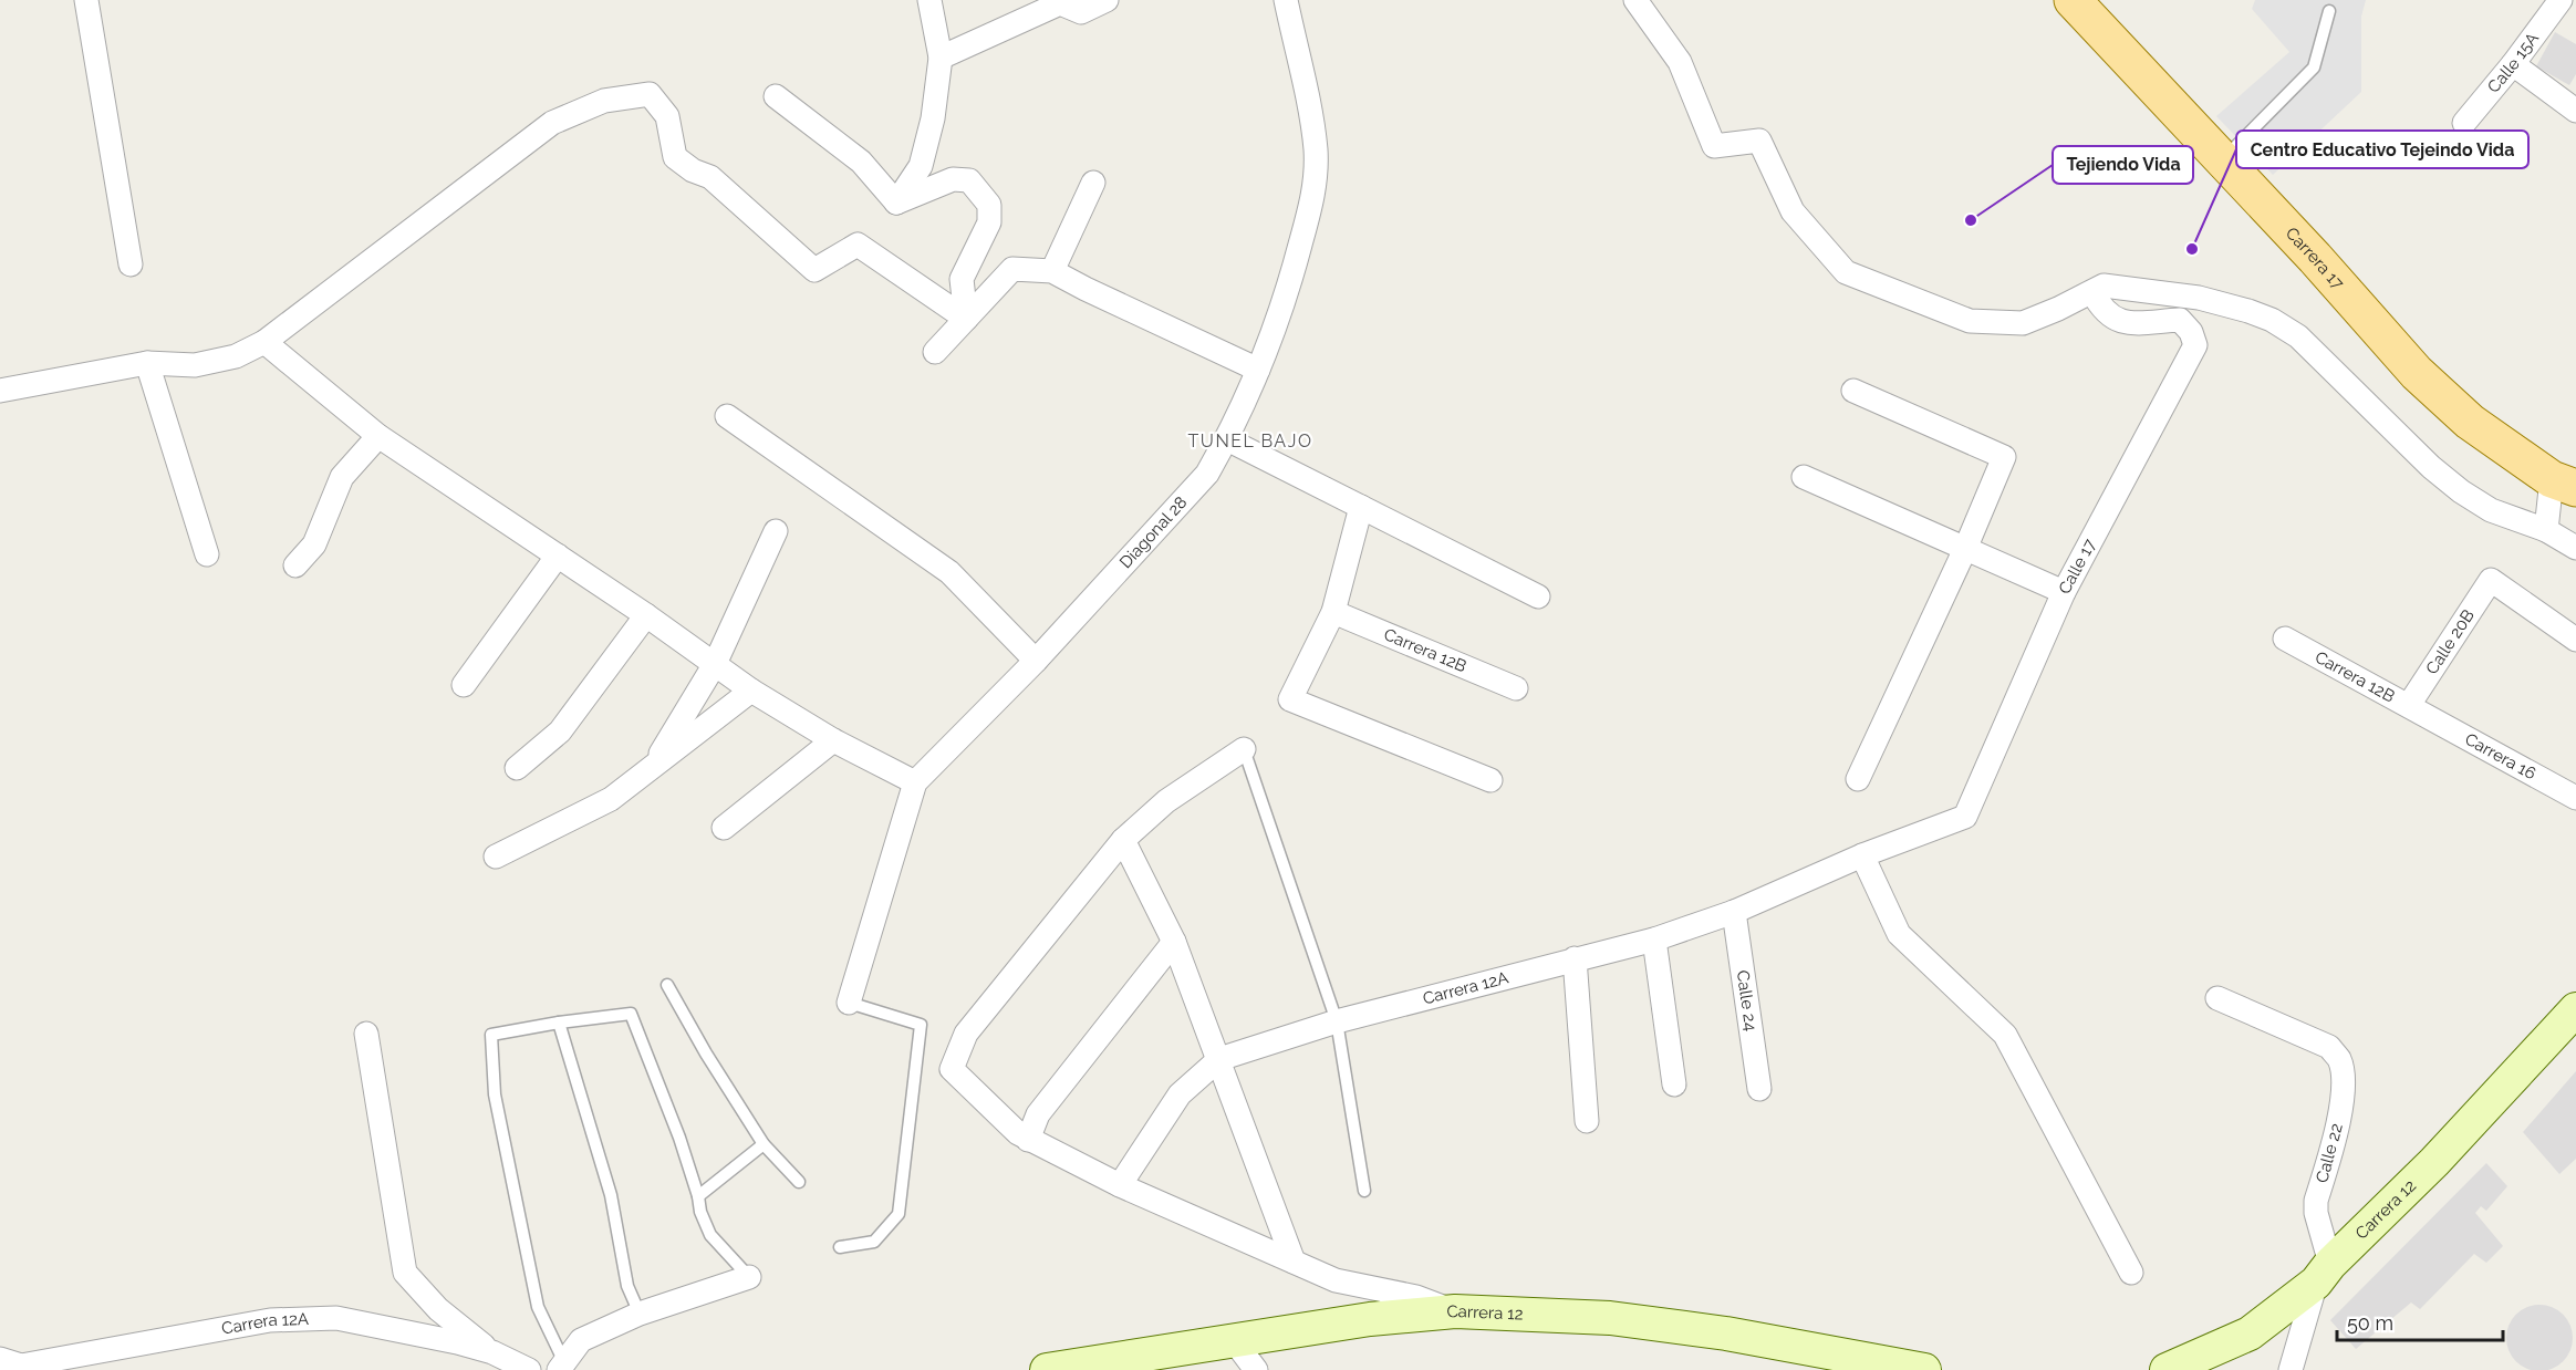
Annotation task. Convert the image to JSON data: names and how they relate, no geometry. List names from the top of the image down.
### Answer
{
  "streets": {
    "main road": ["Carrera 17"],
    "street": [
      "Calle 15A",
      "Diagonal 28",
      "Calle 17",
      "Calle 20B",
      "Carrera 12B",
      "Carrera 16",
      "Carrera 12A",
      "Calle 24",
      "Calle 22",
      "Carrera 12"
    ]
  },
  "crossings": [
    ["Calle 17", "Carrera 12A"],
    ["Calle 20B", "Carrera 12B"],
    ["Calle 20B", "Carrera 16"],
    ["Carrera 12B", "Carrera 16"],
    ["Carrera 12A", "Calle 24"],
    ["Calle 22", "Carrera 12"]
  ],
  "districts": ["TUNEL BAJO"],
  "places": ["Tejiendo Vida", "Centro Educativo Tejeindo Vida"],
  "scale_bar": "50 m"
}
